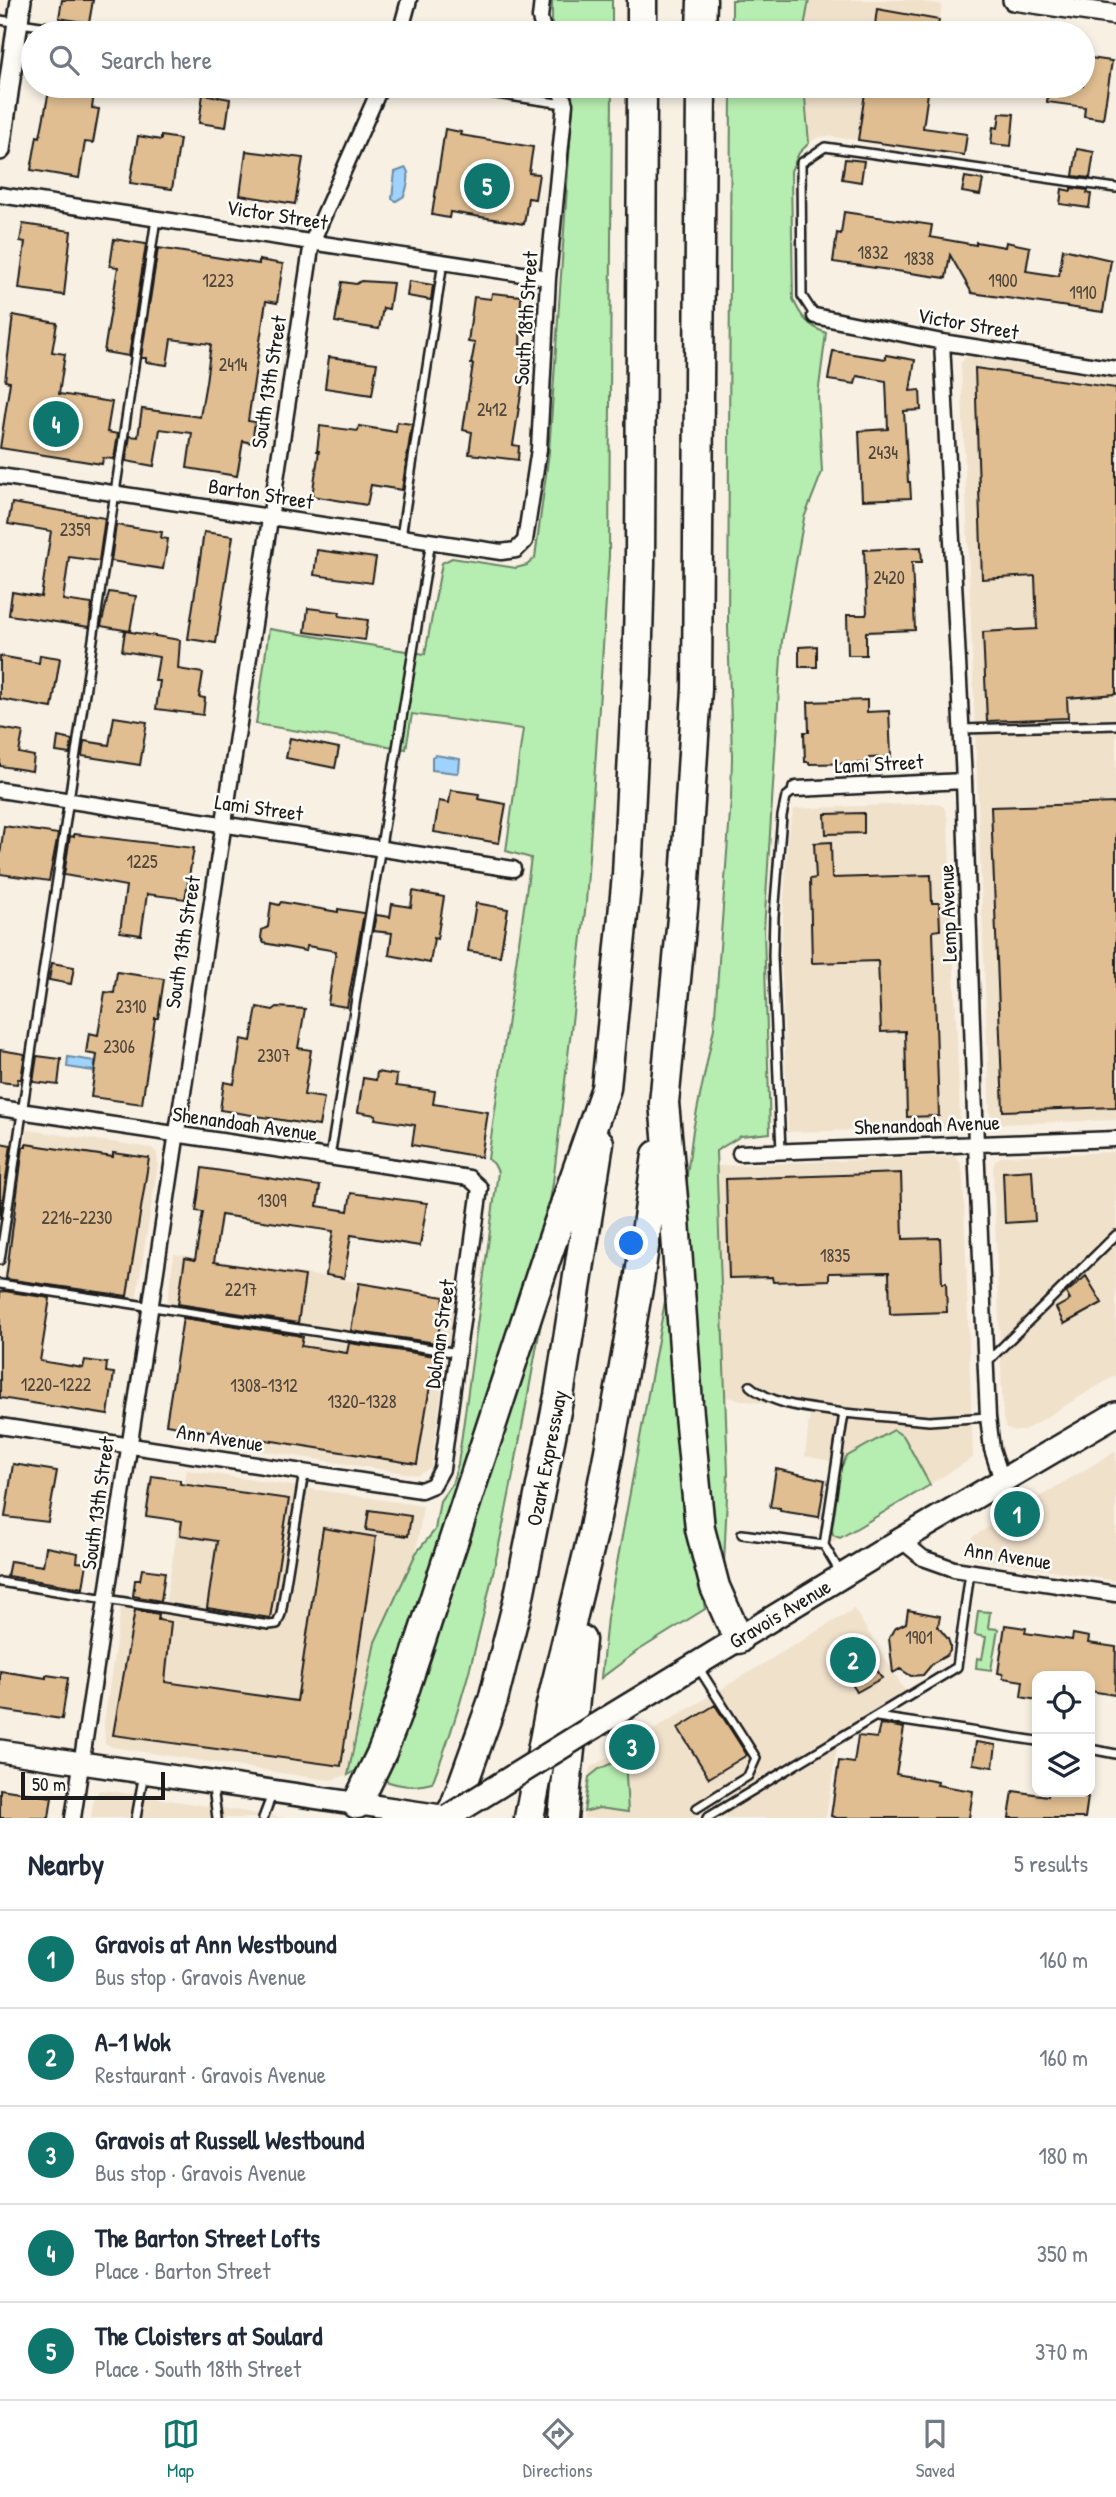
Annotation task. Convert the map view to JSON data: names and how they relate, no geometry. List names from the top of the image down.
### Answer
{
  "streets": {
    "highway": ["Ozark Expressway"],
    "main road": ["Gravois Avenue"],
    "street": [
      "Victor Street",
      "South 18th Street",
      "South 13th Street",
      "Barton Street",
      "Lami Street",
      "Lemp Avenue",
      "Shenandoah Avenue",
      "Dolman Street",
      "Ann Avenue"
    ]
  },
  "crossings": [
    ["Victor Street", "South 18th Street"],
    ["Victor Street", "South 13th Street"],
    ["Victor Street", "Lemp Avenue"],
    ["South 18th Street", "Barton Street"],
    ["South 13th Street", "Barton Street"],
    ["South 13th Street", "Lami Street"],
    ["South 13th Street", "Shenandoah Avenue"],
    ["South 13th Street", "Ann Avenue"],
    ["Lami Street", "Lemp Avenue"],
    ["Lemp Avenue", "Shenandoah Avenue"],
    ["Lemp Avenue", "Gravois Avenue"],
    ["Shenandoah Avenue", "Dolman Street"],
    ["Dolman Street", "Ann Avenue"],
    ["Ann Avenue", "Gravois Avenue"],
    ["Ozark Expressway", "Gravois Avenue"]
  ],
  "house_numbers": [
    "1832",
    "1838",
    "1223",
    "1900",
    "1910",
    "2414",
    "2412",
    "2434",
    "2359",
    "2420",
    "1225",
    "2310",
    "2306",
    "2307",
    "1309",
    "2216-2230",
    "1835",
    "2217",
    "1220-1222",
    "1308-1312",
    "1320-1328",
    "1901"
  ],
  "scale_bar": "50 m",
  "page": {
    "search": "Search here",
    "pins": [
      "5",
      "4",
      "1",
      "2",
      "3"
    ],
    "scale": "50 m",
    "heading": ["Nearby", "5 results"],
    "list": [
      {
        "mark": "1",
        "name": "Gravois at Ann Westbound",
        "note": "Bus stop · Gravois Avenue",
        "value": "160 m"
      },
      {
        "mark": "2",
        "name": "A-1 Wok",
        "note": "Restaurant · Gravois Avenue",
        "value": "160 m"
      },
      {
        "mark": "3",
        "name": "Gravois at Russell Westbound",
        "note": "Bus stop · Gravois Avenue",
        "value": "180 m"
      },
      {
        "mark": "4",
        "name": "The Barton Street Lofts",
        "note": "Place · Barton Street",
        "value": "350 m"
      },
      {
        "mark": "5",
        "name": "The Cloisters at Soulard",
        "note": "Place · South 18th Street",
        "value": "370 m"
      }
    ],
    "nav": ["Map", "Directions", "Saved"]
  }
}
